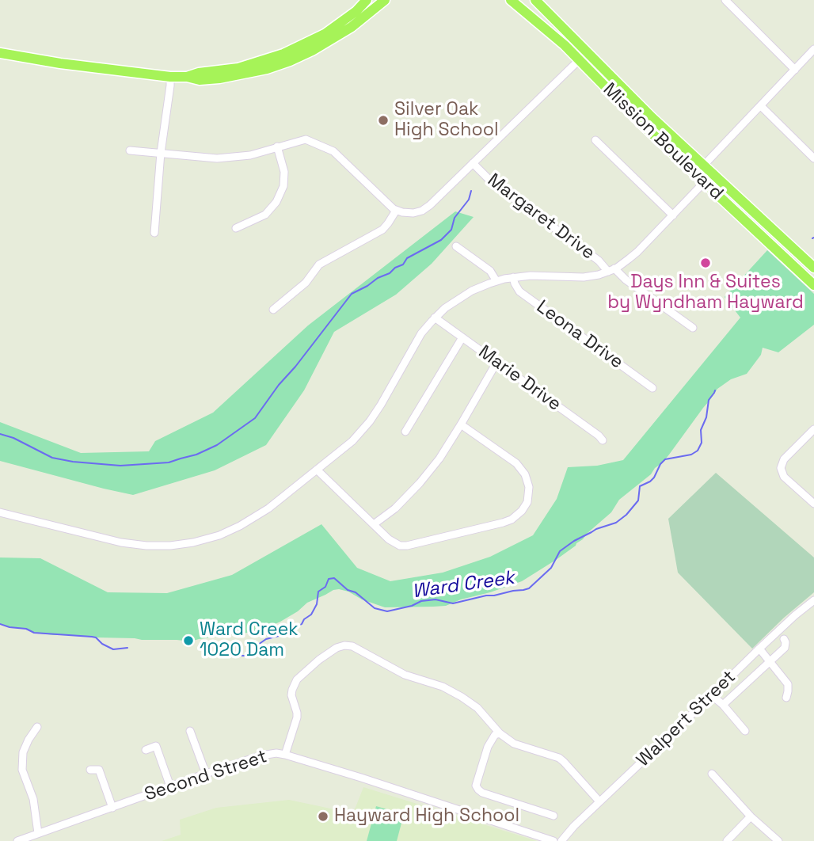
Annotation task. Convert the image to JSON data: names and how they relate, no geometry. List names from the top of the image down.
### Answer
{
  "streets": {
    "main road": ["Mission Boulevard"],
    "street": [
      "Margaret Drive",
      "Leona Drive",
      "Marie Drive",
      "Walpert Street",
      "Second Street"
    ]
  },
  "water": ["Ward Creek"],
  "places": [
    "Silver Oak High School",
    "Days Inn & Suites by Wyndham Hayward",
    "Ward Creek 1020 Dam",
    "Hayward High School"
  ]
}
